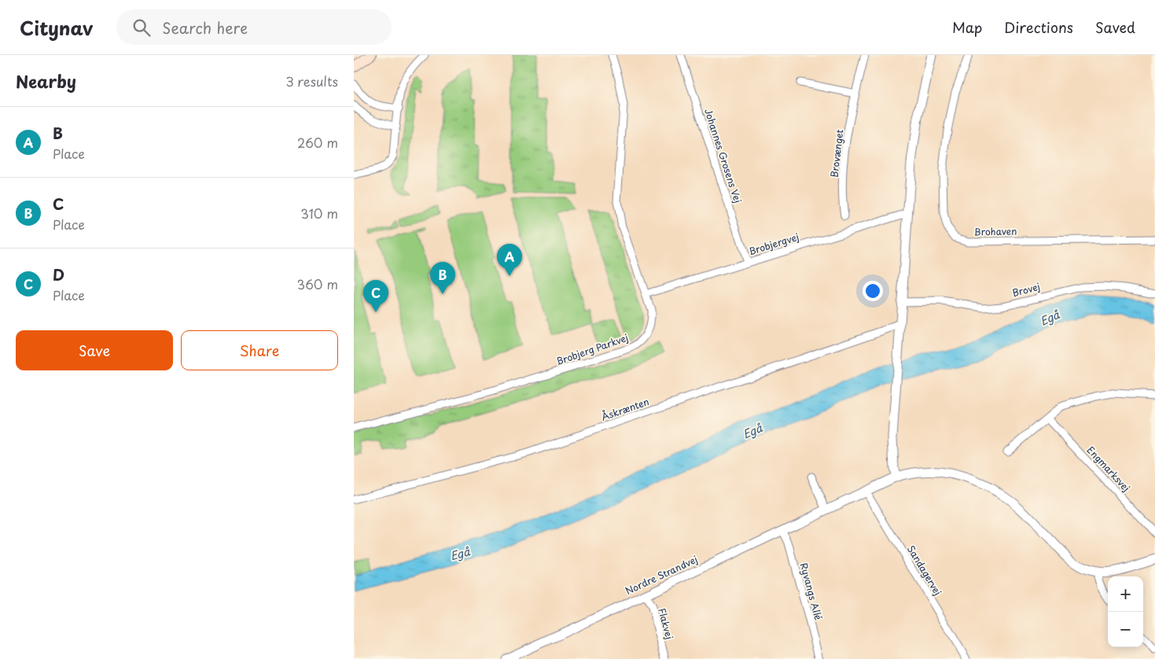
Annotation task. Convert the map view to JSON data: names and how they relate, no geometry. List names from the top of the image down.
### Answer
{
  "streets": {
    "street": [
      "Brovænget",
      "Johannes Grosens Vej",
      "Brohaven",
      "Brobjergvej",
      "Brovej",
      "Brobjerg Parkvej",
      "Åskrænten",
      "Engmarksvej",
      "Sandagervej",
      "Nordre Strandvej",
      "Ryvangs Allé",
      "Flakvej"
    ]
  },
  "crossings": [
    ["Johannes Grosens Vej", "Brobjergvej"],
    ["Brobjergvej", "Brobjerg Parkvej"],
    ["Sandagervej", "Nordre Strandvej"],
    ["Nordre Strandvej", "Ryvangs Allé"],
    ["Nordre Strandvej", "Flakvej"]
  ],
  "water": ["Egå"],
  "page": {
    "header": "Citynav",
    "search": "Search here",
    "nav": ["Map", "Directions", "Saved"],
    "heading": ["Nearby", "3 results"],
    "list": [
      {
        "mark": "A",
        "name": "B",
        "note": "Place",
        "value": "260 m"
      },
      {
        "mark": "B",
        "name": "C",
        "note": "Place",
        "value": "310 m"
      },
      {
        "mark": "C",
        "name": "D",
        "note": "Place",
        "value": "360 m"
      }
    ],
    "pins": ["A", "B", "C"],
    "buttons": ["Save", "Share"],
    "map_buttons": ["+", "−"]
  }
}
